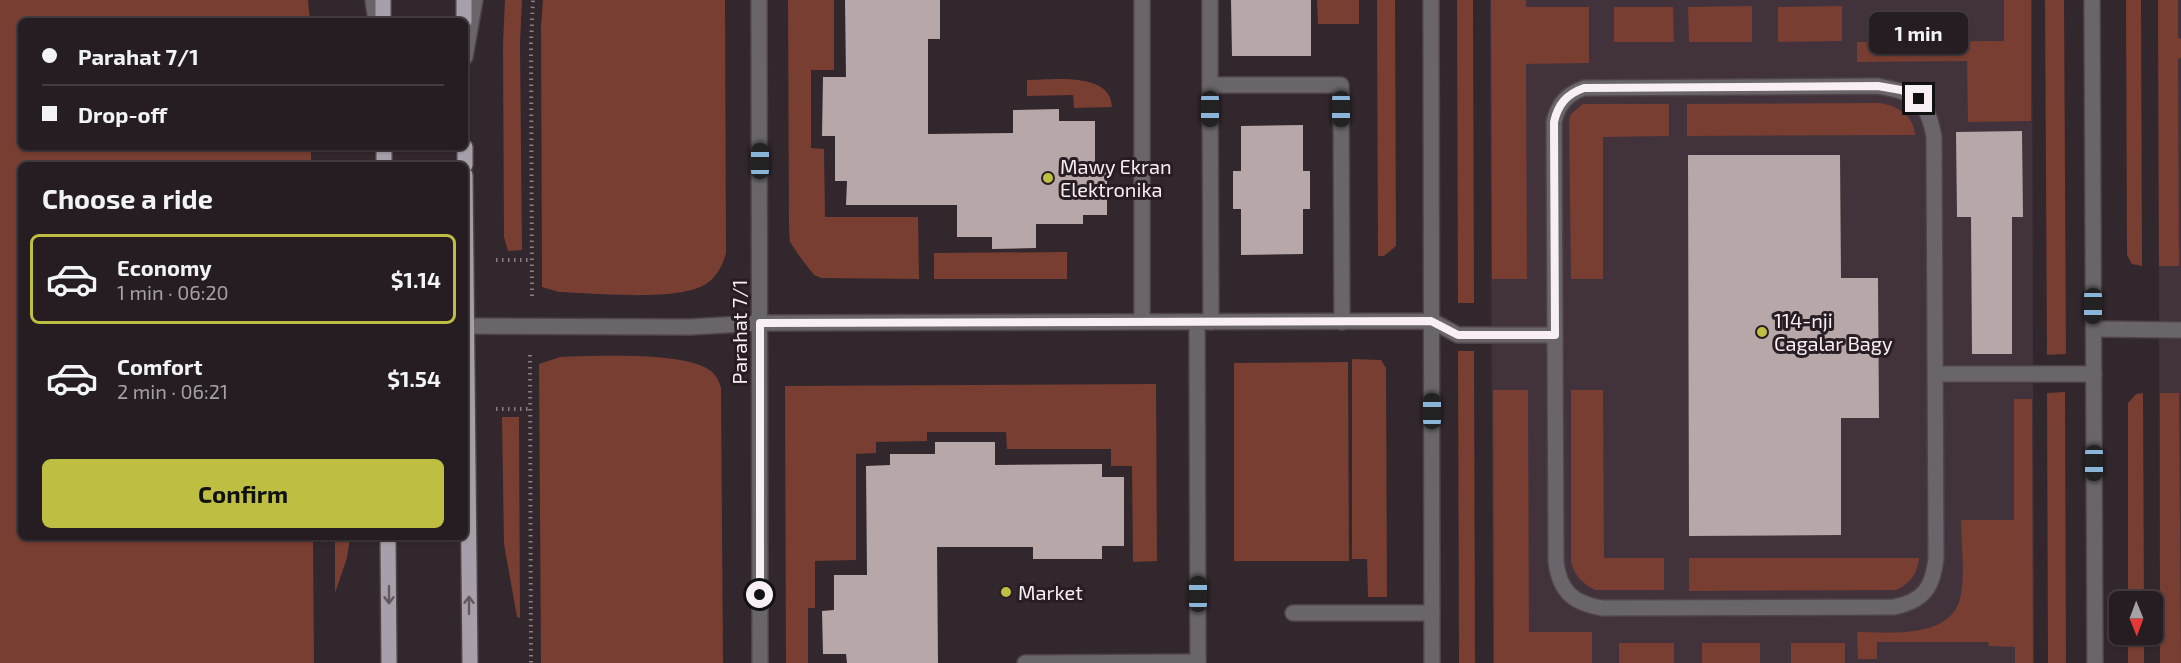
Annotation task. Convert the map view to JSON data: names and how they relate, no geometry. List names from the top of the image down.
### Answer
{
  "streets": {
    "street": ["Parahat 7/1"]
  },
  "places": ["Mawy Ekran Elektronika", "114-nji Cagalar Bagy", "Market"],
  "north": "bottom",
  "page": {
    "bubble": "1 min",
    "banner": ["Parahat 7/1", "Drop-off"],
    "heading": "Choose a ride",
    "list": [
      {
        "name": "Economy",
        "note": "1 min · 06:20",
        "value": "$1.14"
      },
      {
        "name": "Comfort",
        "note": "2 min · 06:21",
        "value": "$1.54"
      }
    ],
    "buttons": "Confirm"
  }
}
